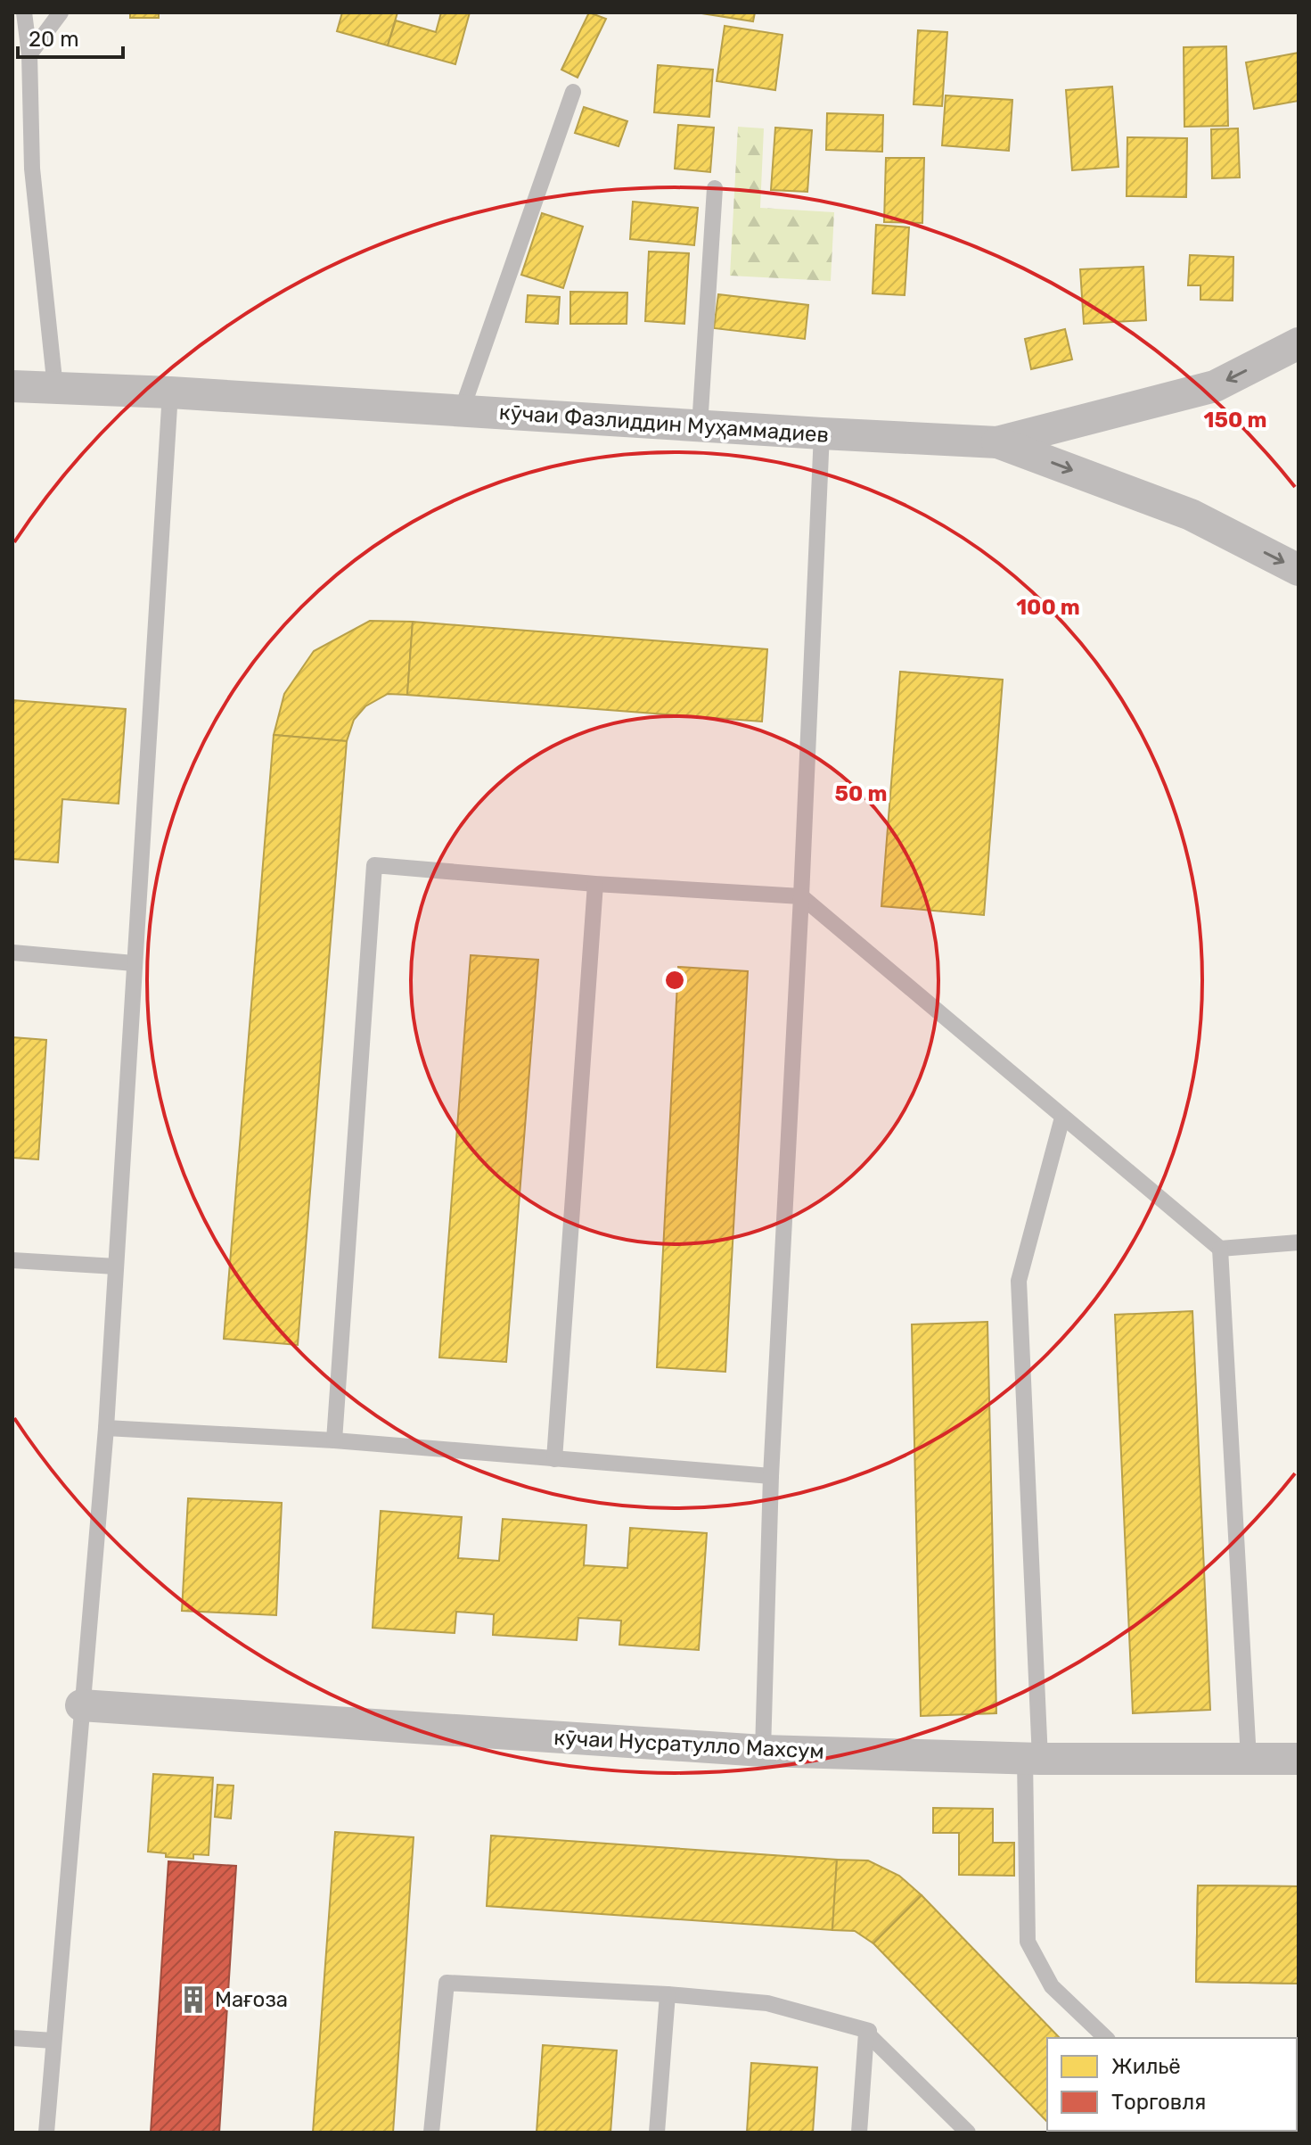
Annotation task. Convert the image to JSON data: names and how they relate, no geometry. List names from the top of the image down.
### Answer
{
  "streets": {
    "street": ["кӯчаи Фазлиддин Муҳаммадиев", "кӯчаи Нусратулло Махсум"]
  },
  "places": {
    "building": ["Мағоза"]
  },
  "legend": ["Жильё", "Торговля"],
  "scale_bar": "20 m",
  "rings": ["150 m", "100 m", "50 m"]
}
